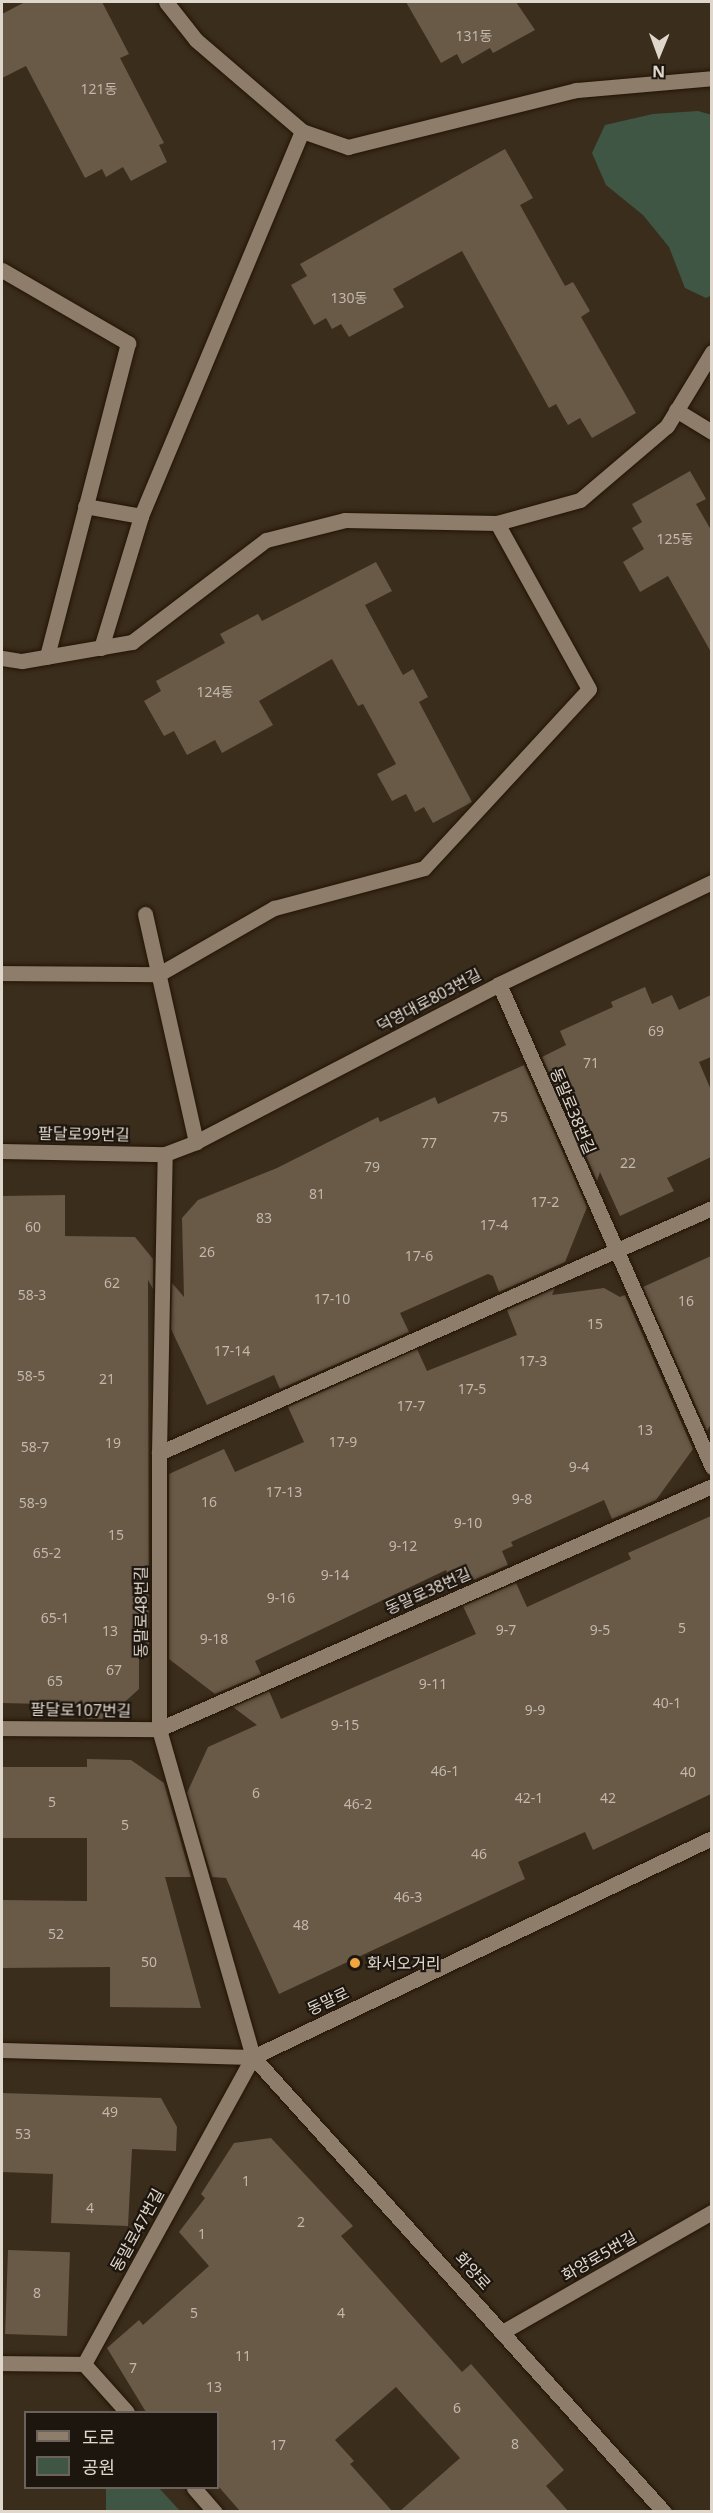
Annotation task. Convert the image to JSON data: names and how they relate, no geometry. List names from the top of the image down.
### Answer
{
  "streets": {
    "street": [
      "덕영대로803번길",
      "동말로38번길",
      "팔달로99번길",
      "동말로48번길",
      "팔달로107번길",
      "동말로",
      "동말로47번길",
      "화양로5번길",
      "화양로"
    ]
  },
  "crossings": [
    ["덕영대로803번길", "동말로38번길"],
    ["덕영대로803번길", "팔달로99번길"],
    ["덕영대로803번길", "동말로48번길"],
    ["동말로38번길", "동말로48번길"],
    ["동말로38번길", "팔달로107번길"],
    ["팔달로99번길", "동말로48번길"],
    ["동말로48번길", "팔달로107번길"],
    ["동말로48번길", "동말로"],
    ["동말로48번길", "동말로47번길"],
    ["동말로48번길", "화양로"],
    ["동말로", "동말로47번길"],
    ["동말로", "화양로"],
    ["동말로47번길", "화양로"],
    ["화양로5번길", "화양로"]
  ],
  "places": ["화서오거리"],
  "house_numbers": [
    "131동",
    "121동",
    "130동",
    "125동",
    "124동",
    "69",
    "71",
    "75",
    "77",
    "22",
    "79",
    "81",
    "17-2",
    "83",
    "17-4",
    "60",
    "26",
    "17-6",
    "62",
    "58-3",
    "17-10",
    "16",
    "15",
    "17-14",
    "17-3",
    "58-5",
    "21",
    "17-5",
    "17-7",
    "13",
    "17-9",
    "19",
    "58-7",
    "9-4",
    "17-13",
    "9-8",
    "16",
    "58-9",
    "9-10",
    "15",
    "9-12",
    "65-2",
    "9-14",
    "9-16",
    "65-1",
    "5",
    "9-7",
    "9-5",
    "13",
    "9-18",
    "67",
    "65",
    "9-11",
    "40-1",
    "9-9",
    "9-15",
    "46-1",
    "40",
    "6",
    "42-1",
    "42",
    "5",
    "46-2",
    "5",
    "46",
    "46-3",
    "48",
    "52",
    "50",
    "49",
    "53",
    "1",
    "4",
    "2",
    "1",
    "8",
    "5",
    "4",
    "11",
    "7",
    "13",
    "6",
    "8",
    "17"
  ],
  "legend": ["도로", "공원"],
  "north": "bottom"
}
